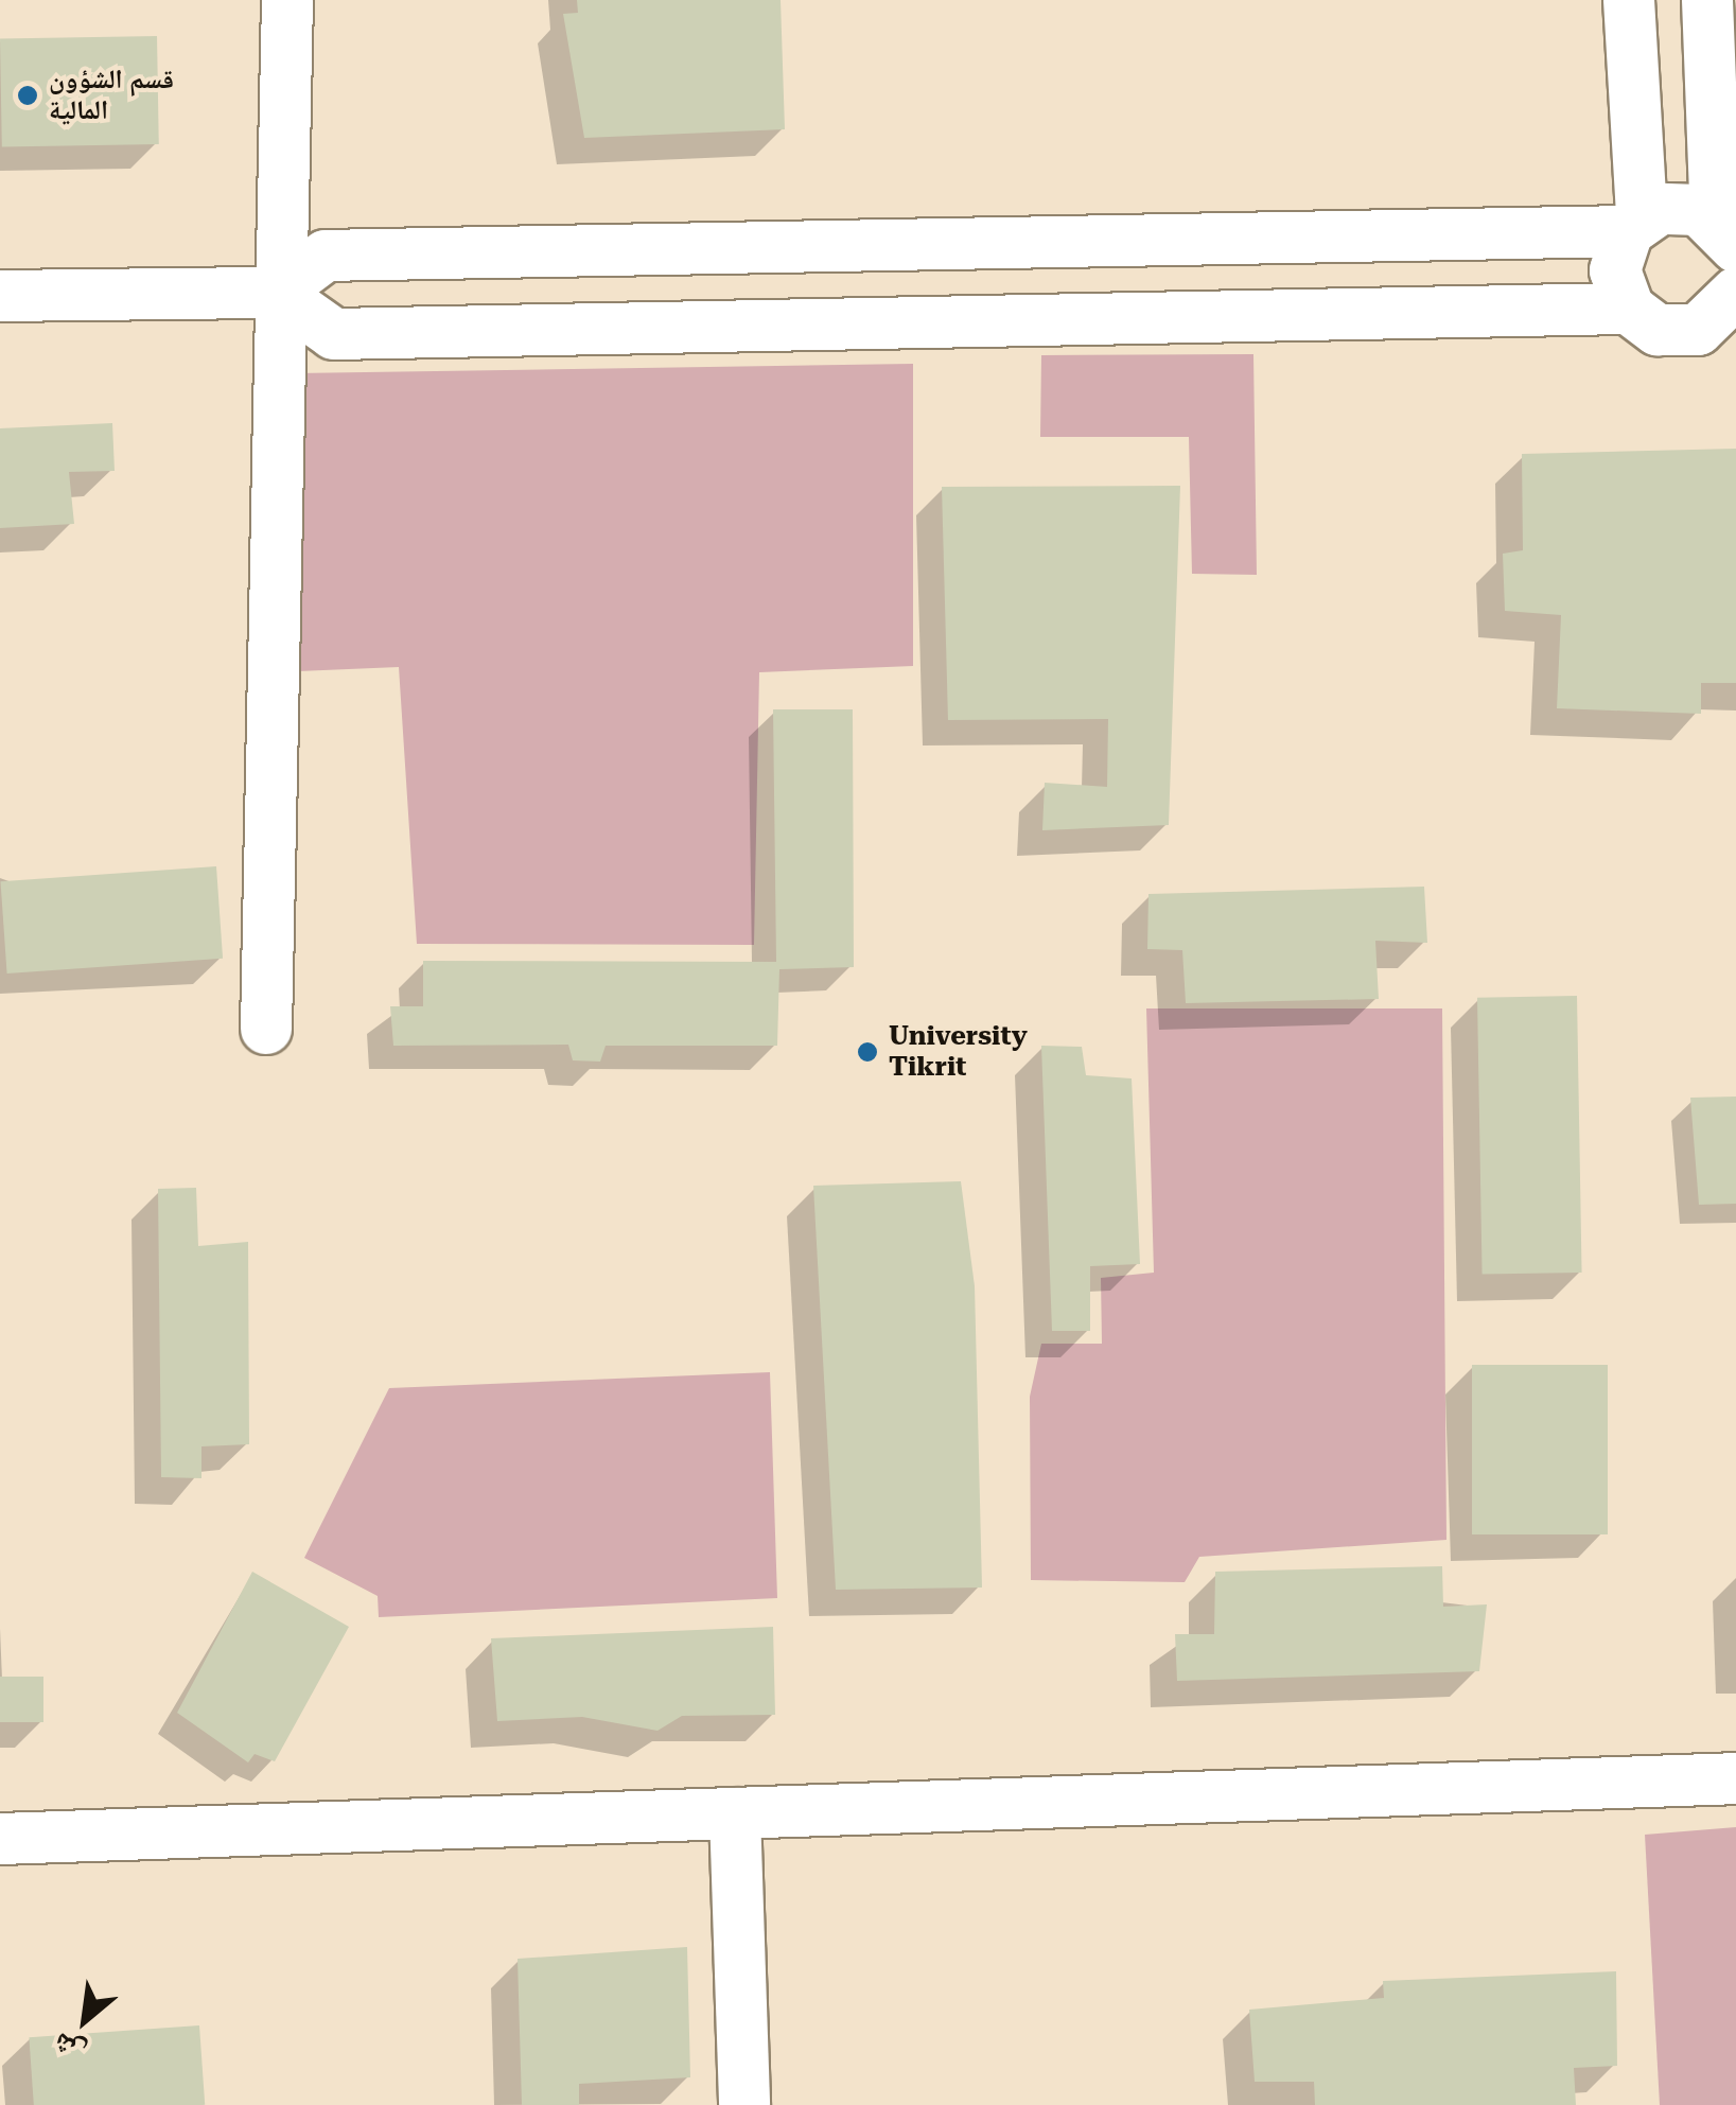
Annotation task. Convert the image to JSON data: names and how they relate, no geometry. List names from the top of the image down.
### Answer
{
  "places": ["قسم الشؤون المالية", "University Tikrit"],
  "north": "bottom left"
}
